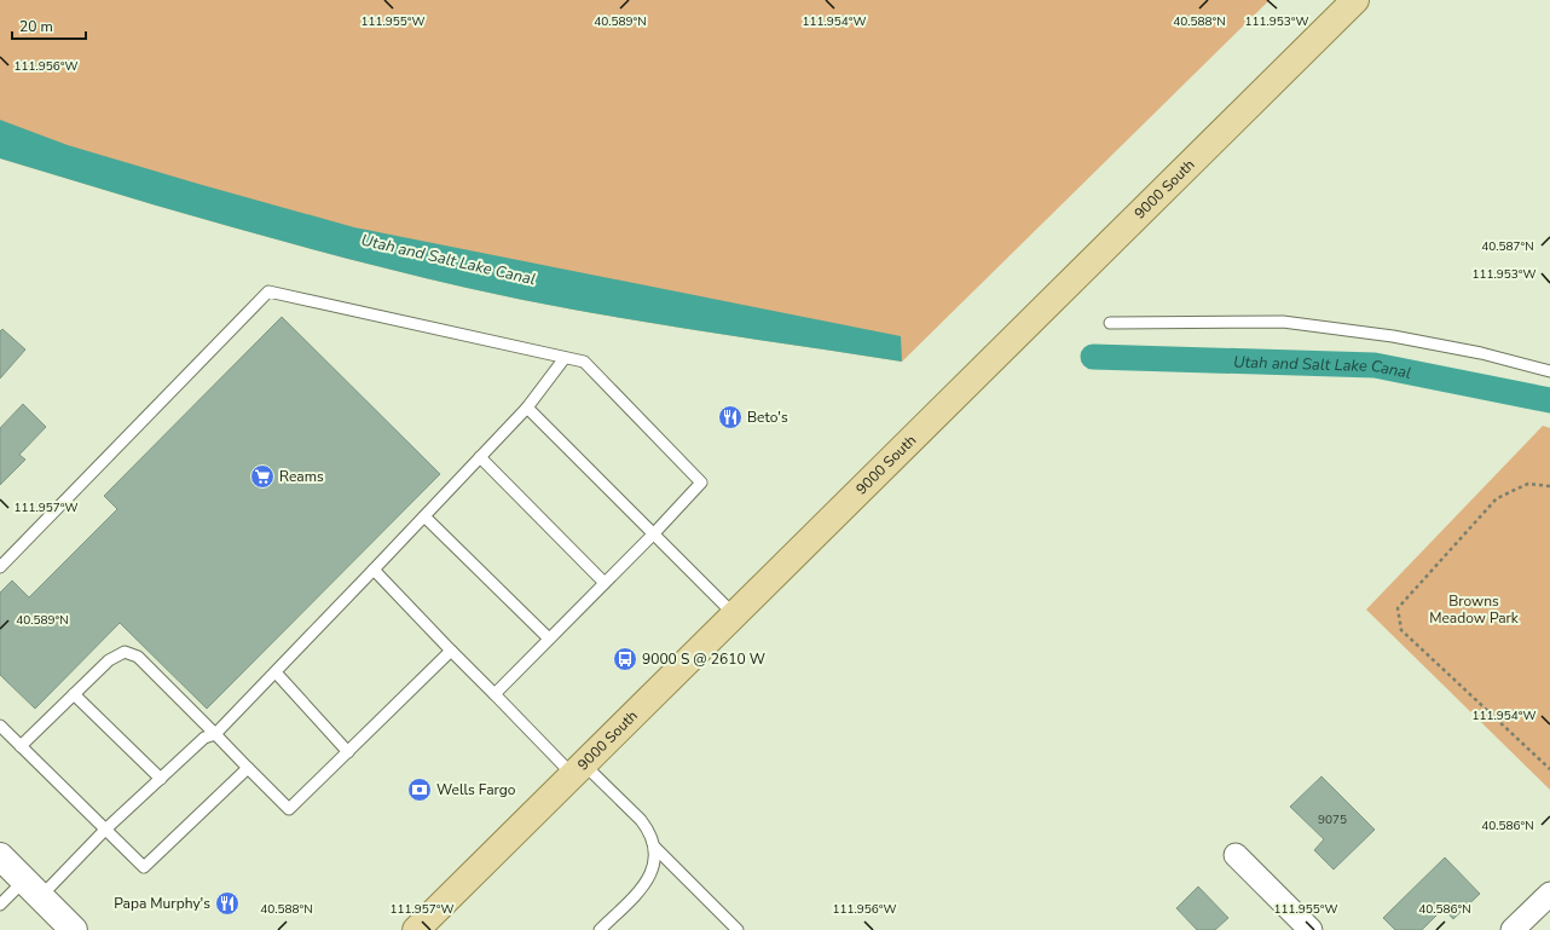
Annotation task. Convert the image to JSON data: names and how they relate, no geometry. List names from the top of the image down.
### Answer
{
  "streets": {
    "main road": ["9000 South"]
  },
  "water": ["Utah and Salt Lake Canal"],
  "parks": ["Browns Meadow Park"],
  "places": {
    "restaurant": ["Beto's", "Papa Murphy's"],
    "supermarket": ["Reams"],
    "bus stop": ["9000 S @ 2610 W"],
    "bank": ["Wells Fargo"]
  },
  "house_numbers": ["9075"],
  "scale_bar": "20 m",
  "coordinates": [
    "111.955°W",
    "40.589°N",
    "111.954°W",
    "40.588°N",
    "111.953°W",
    "111.956°W",
    "40.587°N",
    "111.957°W",
    "40.586°N"
  ]
}
